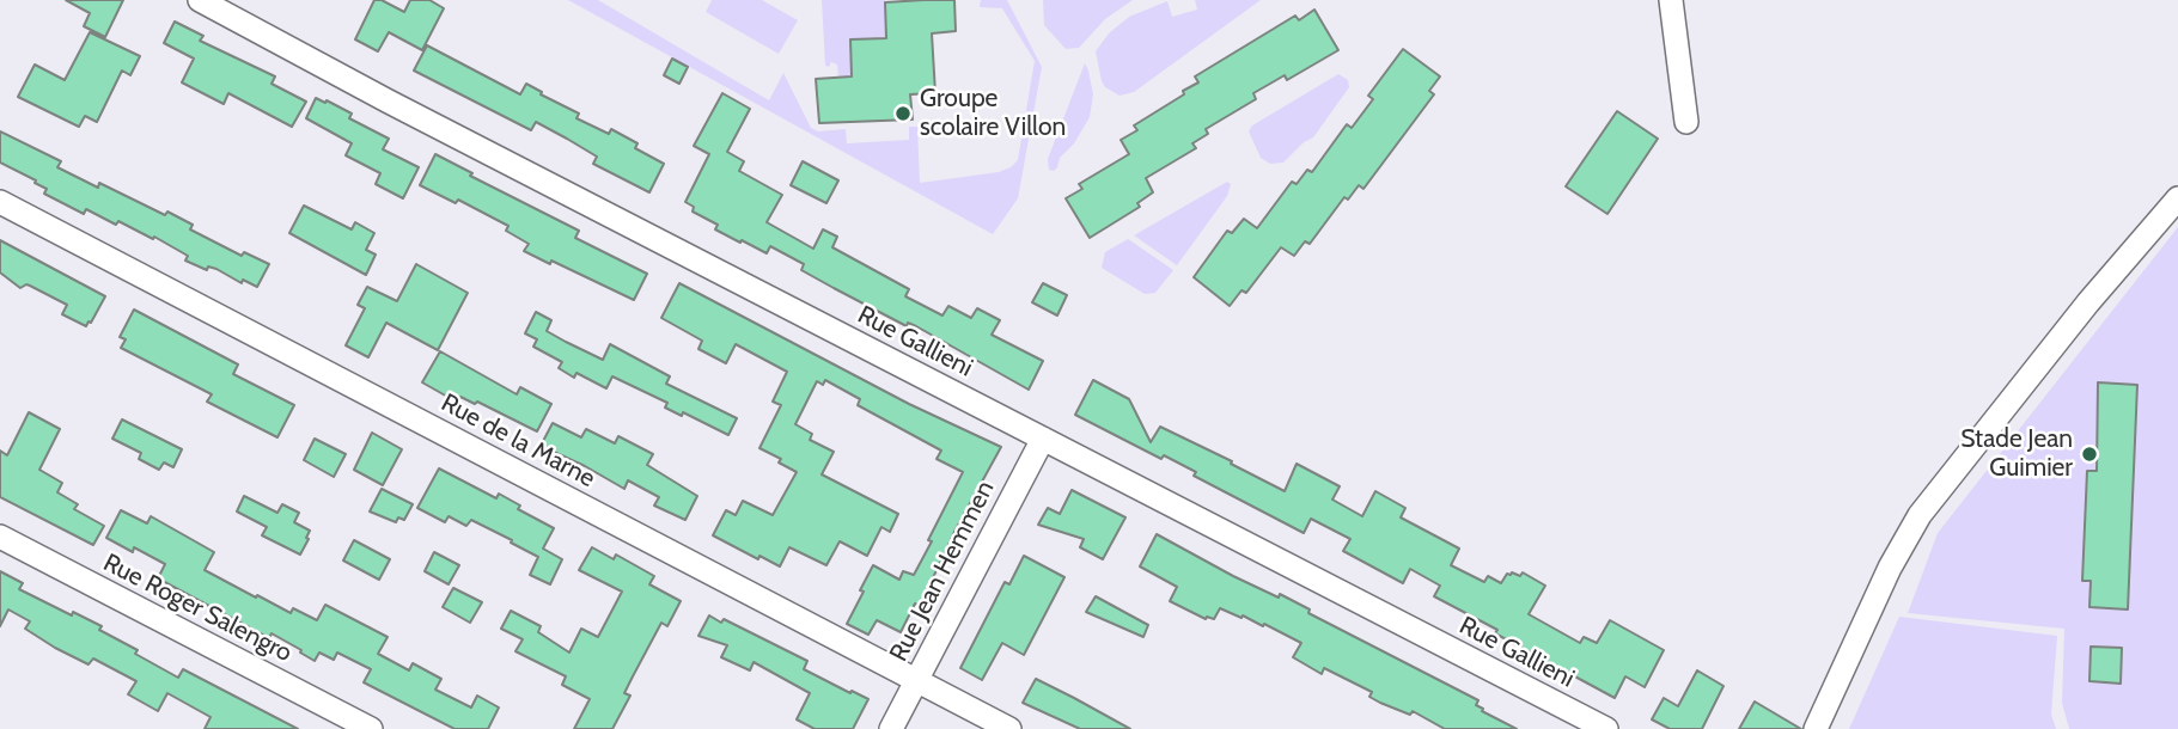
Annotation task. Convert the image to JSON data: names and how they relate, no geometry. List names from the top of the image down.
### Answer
{
  "streets": {
    "street": [
      "Rue Gallieni",
      "Rue de la Marne",
      "Rue Jean Hemmen",
      "Rue Roger Salengro"
    ]
  },
  "crossings": [
    ["Rue Gallieni", "Rue Jean Hemmen"],
    ["Rue de la Marne", "Rue Jean Hemmen"]
  ],
  "places": ["Groupe scolaire Villon", "Stade Jean Guimier"]
}
